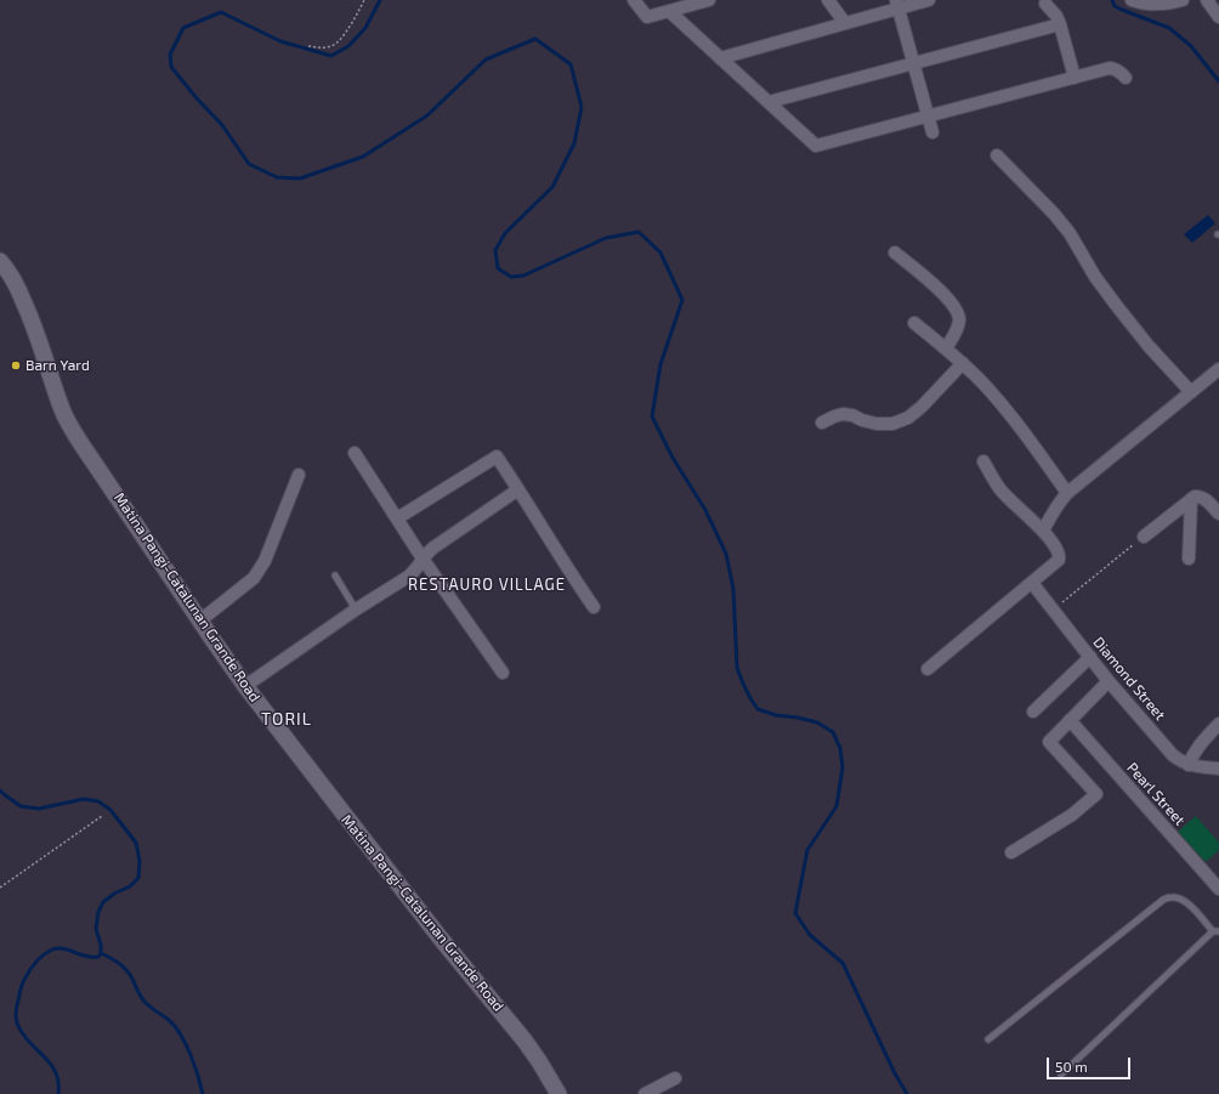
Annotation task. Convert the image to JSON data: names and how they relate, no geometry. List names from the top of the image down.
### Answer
{
  "streets": {
    "street": ["Matina Pangi-Catalunan Grande Road", "Diamond Street", "Pearl Street"]
  },
  "districts": ["RESTAURO VILLAGE", "TORIL"],
  "places": ["Barn Yard"],
  "scale_bar": "50 m"
}
